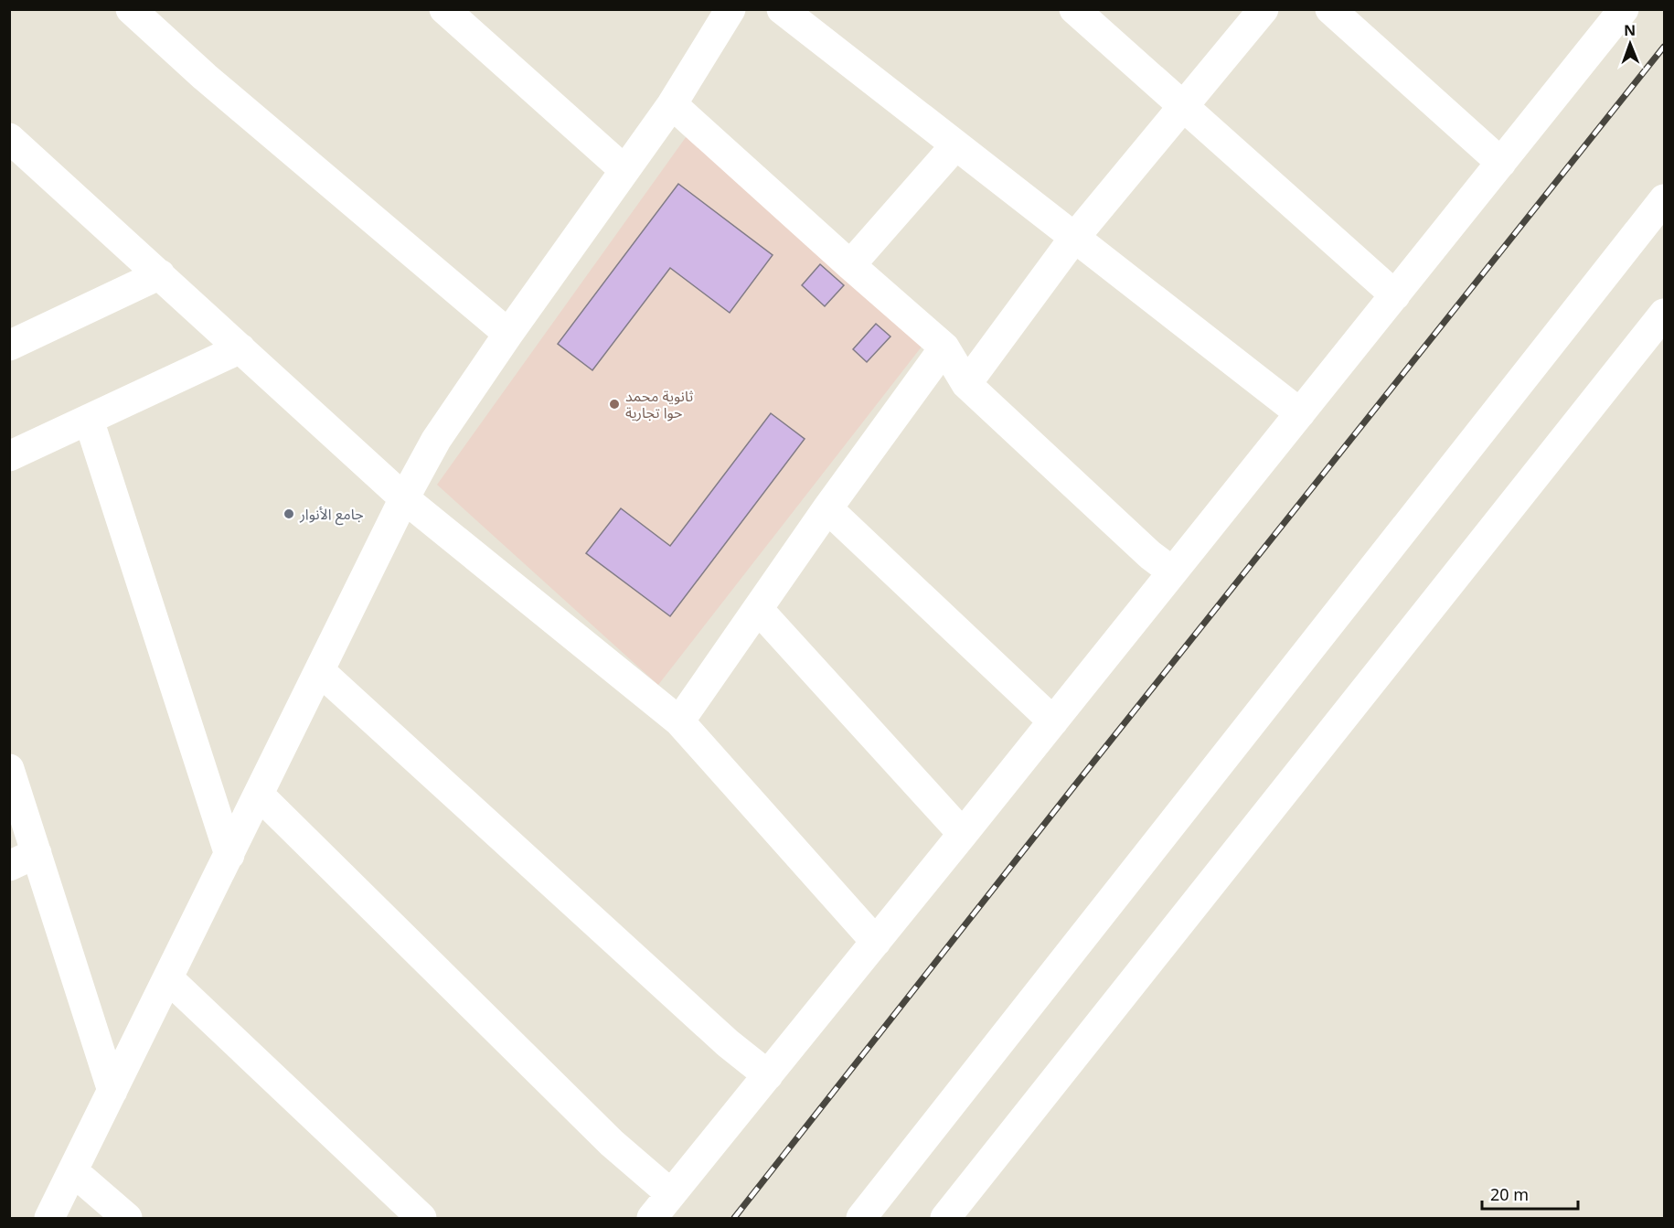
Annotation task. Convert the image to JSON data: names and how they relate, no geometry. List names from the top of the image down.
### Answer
{
  "places": ["ثانوية محمد حوا تجارية", "جامع الأنوار"],
  "scale_bar": "20 m",
  "north": "top"
}
